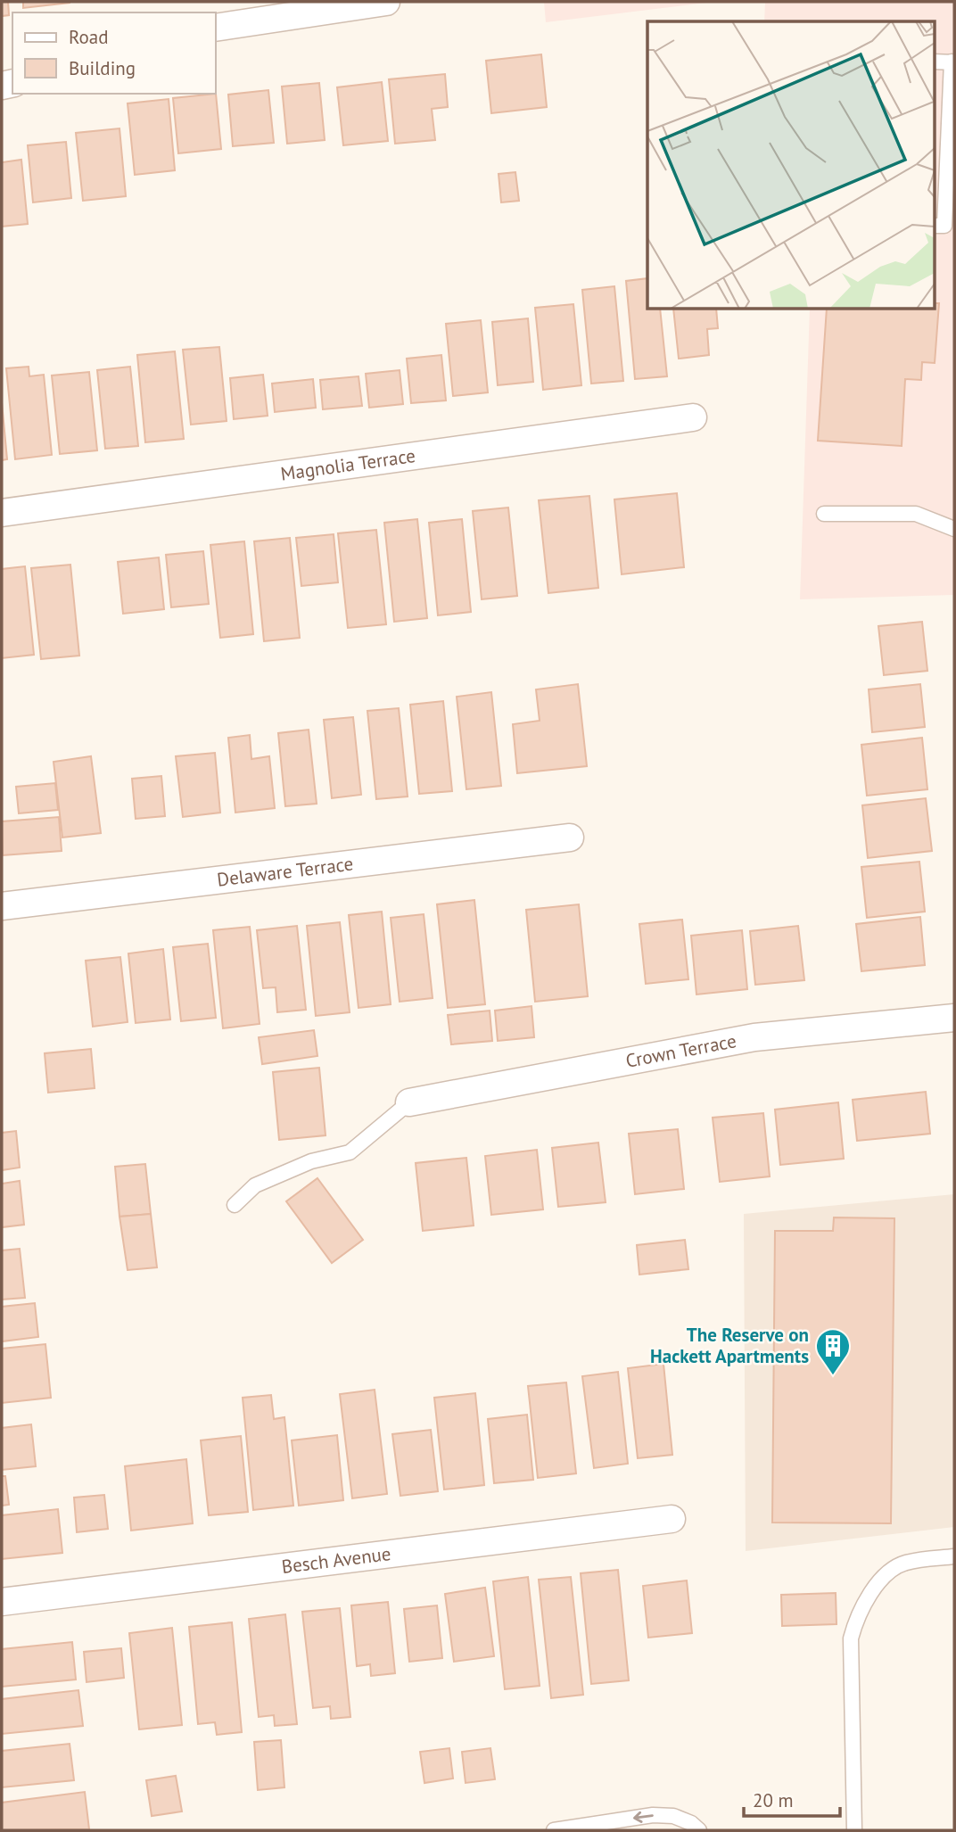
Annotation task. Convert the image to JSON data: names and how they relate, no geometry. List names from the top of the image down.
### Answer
{
  "streets": {
    "street": [
      "Magnolia Terrace",
      "Delaware Terrace",
      "Crown Terrace",
      "Besch Avenue"
    ]
  },
  "places": {
    "building": ["The Reserve on Hackett Apartments"]
  },
  "legend": ["Road", "Building"],
  "scale_bar": "20 m"
}
